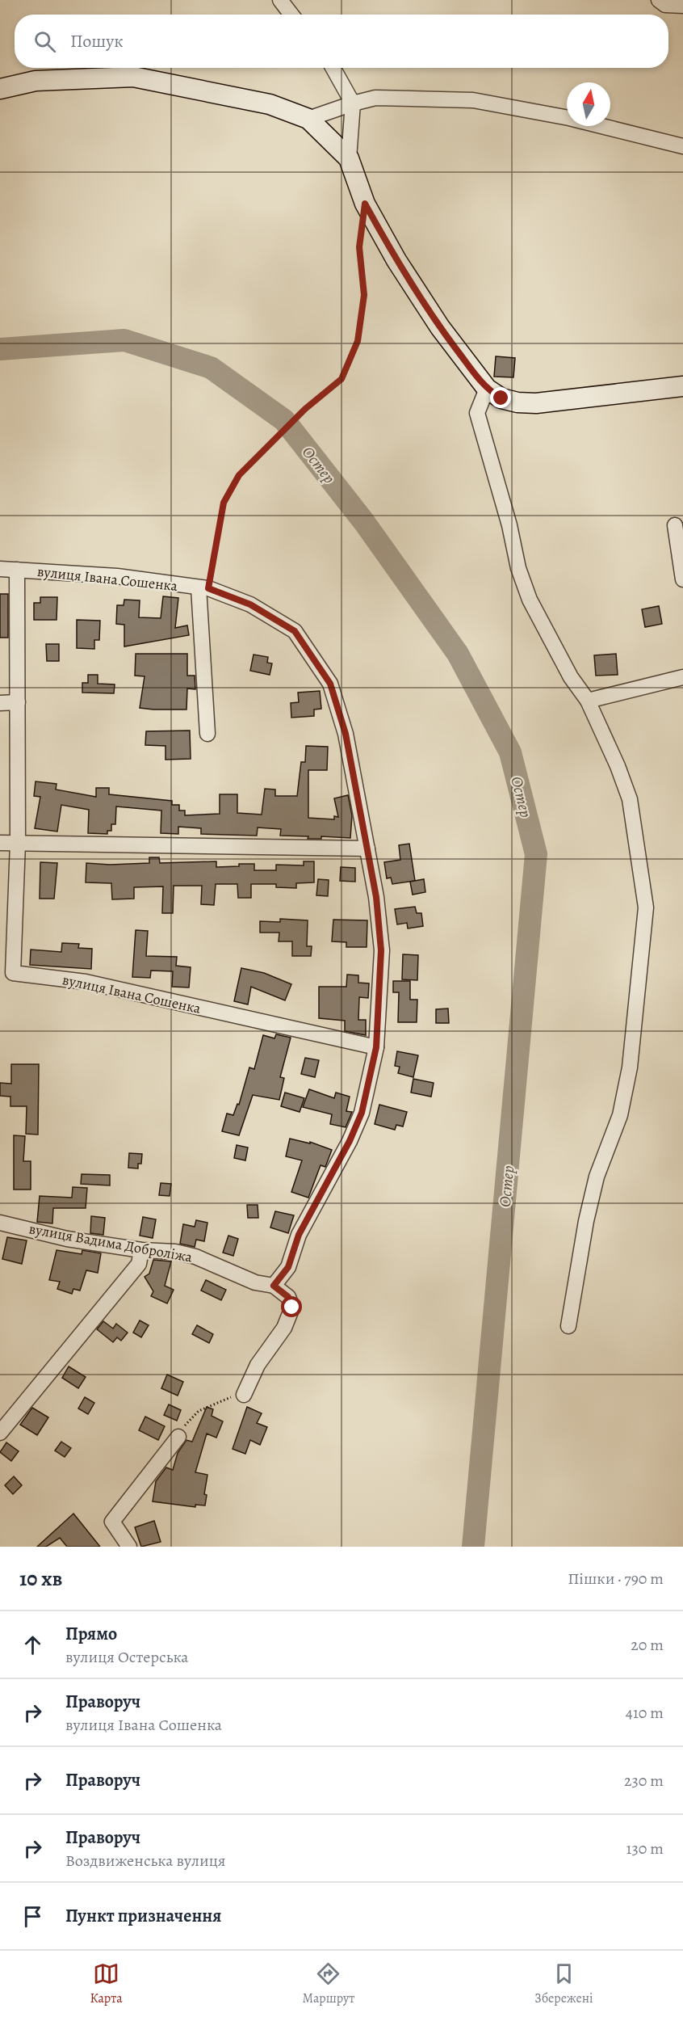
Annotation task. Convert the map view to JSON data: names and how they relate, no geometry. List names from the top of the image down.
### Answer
{
  "streets": {
    "street": ["вулиця Івана Сошенка", "вулиця Вадима Доброліжа"]
  },
  "crossings": [
    ["вулиця Івана Сошенка", "вулиця Вадима Доброліжа"]
  ],
  "water": ["Остер"],
  "north": "top",
  "page": {
    "search": "Пошук",
    "heading": ["10 хв", "Пішки · 790 m"],
    "list": [
      ["Прямо", "вулиця Остерська", "20 m"],
      ["Праворуч", "вулиця Івана Сошенка", "410 m"],
      ["Праворуч", "230 m"],
      ["Праворуч", "Воздвиженська вулиця", "130 m"],
      "Пункт призначення"
    ],
    "nav": ["Карта", "Маршрут", "Збережені"]
  }
}
